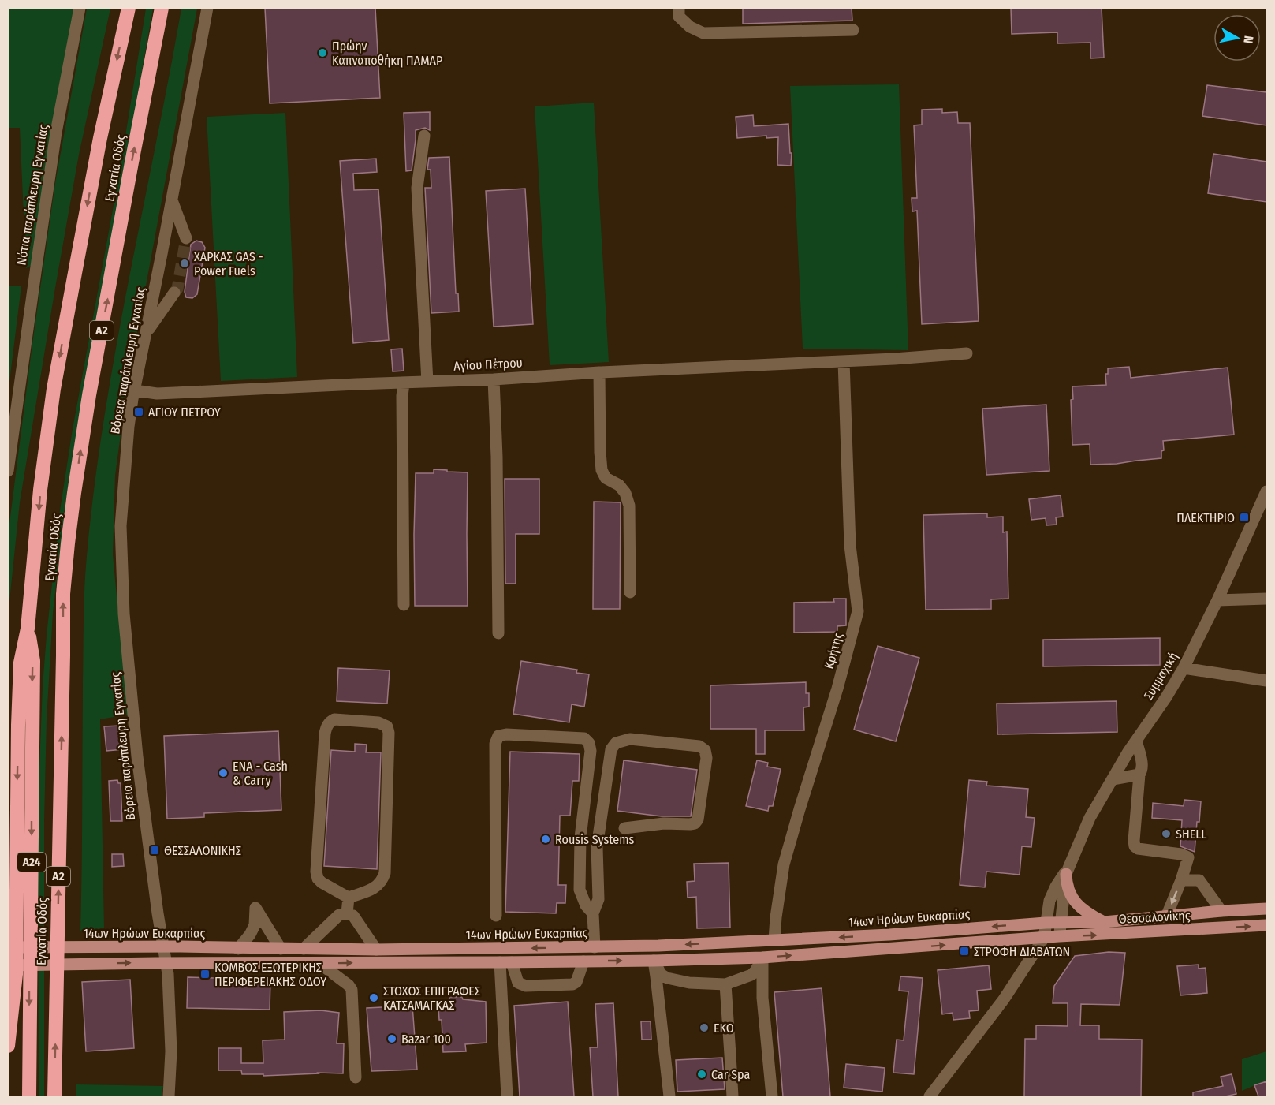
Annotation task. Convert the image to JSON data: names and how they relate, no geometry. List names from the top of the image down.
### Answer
{
  "streets": {
    "highway": ["Εγνατία Οδός", "Α2", "Α24"],
    "main road": ["Θεσσαλονίκης", "14ων Ηρώων Ευκαρπίας"],
    "street": [
      "Νότια παράπλευρη Εγνατίας",
      "Βόρεια παράπλευρη Εγνατίας",
      "Αγίου Πέτρου",
      "Κρήτης",
      "Συμμαχική"
    ]
  },
  "crossings": [
    ["Εγνατία Οδός", "Α24"],
    ["Βόρεια παράπλευρη Εγνατίας", "Αγίου Πέτρου"],
    ["Βόρεια παράπλευρη Εγνατίας", "14ων Ηρώων Ευκαρπίας"],
    ["Αγίου Πέτρου", "Κρήτης"],
    ["Κρήτης", "14ων Ηρώων Ευκαρπίας"],
    ["Συμμαχική", "Θεσσαλονίκης"],
    ["Συμμαχική", "14ων Ηρώων Ευκαρπίας"],
    ["Θεσσαλονίκης", "14ων Ηρώων Ευκαρπίας"]
  ],
  "places": {
    "other": [
      "Πρώην Καπναποθήκη ΠΑΜΑΡ",
      "ΧΑΡΚΑΣ GAS - Power Fuels",
      "ENA - Cash & Carry",
      "SHELL",
      "Rousis Systems",
      "ΣΤΟΧΟΣ ΕΠΙΓΡΑΦΕΣ ΚΑΤΣΑΜΑΓΚΑΣ",
      "ΕΚΟ",
      "Bazar 100",
      "Car Spa"
    ],
    "transit": [
      "ΑΓΙΟΥ ΠΕΤΡΟΥ",
      "ΠΛΕΚΤΗΡΙΟ",
      "ΘΕΣΣΑΛΟΝΙΚΗΣ",
      "ΣΤΡΟΦΗ ΔΙΑΒΑΤΩΝ",
      "ΚΟΜΒΟΣ ΕΞΩΤΕΡΙΚΗΣ ΠΕΡΙΦΕΡΕΙΑΚΗΣ ΟΔΟΥ"
    ]
  },
  "north": "right"
}
